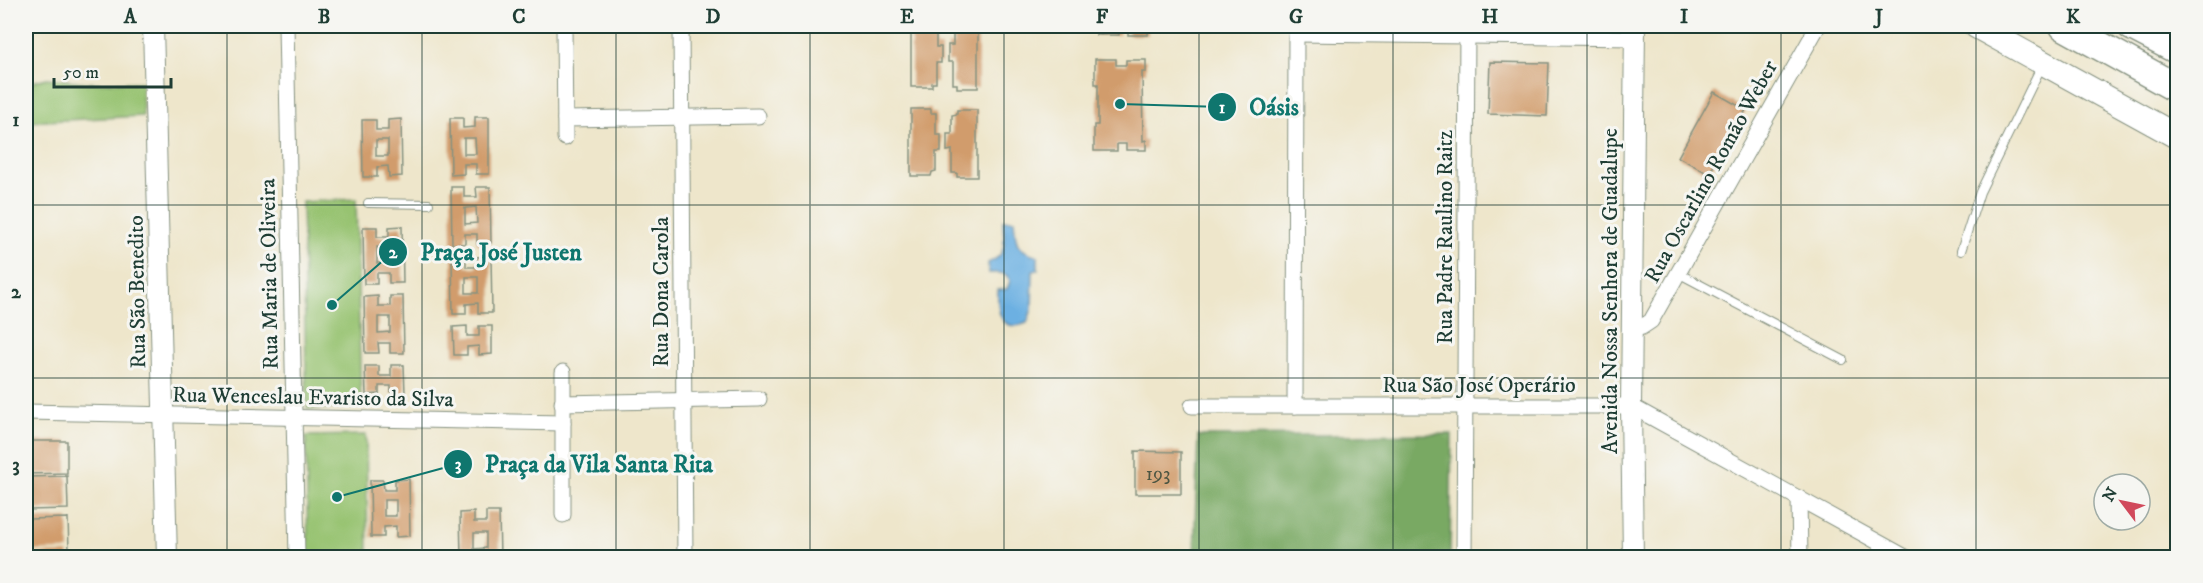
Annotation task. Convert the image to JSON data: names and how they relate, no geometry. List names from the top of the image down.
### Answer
{
  "streets": {
    "street": [
      "Rua Oscarlino Romão Weber",
      "Rua Padre Raulino Raitz",
      "Rua Maria de Oliveira",
      "Avenida Nossa Senhora de Guadalupe",
      "Rua São Benedito",
      "Rua Dona Carola",
      "Rua São José Operário",
      "Rua Wenceslau Evaristo da Silva"
    ]
  },
  "crossings": [
    ["Rua Oscarlino Romão Weber", "Avenida Nossa Senhora de Guadalupe"],
    ["Rua Padre Raulino Raitz", "Rua São José Operário"],
    ["Rua Maria de Oliveira", "Rua Wenceslau Evaristo da Silva"],
    ["Avenida Nossa Senhora de Guadalupe", "Rua São José Operário"],
    ["Rua São Benedito", "Rua Wenceslau Evaristo da Silva"]
  ],
  "places": ["Oásis", "Praça José Justen", "Praça da Vila Santa Rita"],
  "house_numbers": ["193"],
  "scale_bar": "50 m",
  "north": "top left",
  "grid": {
    "columns": [
      "A",
      "B",
      "C",
      "D",
      "E",
      "F",
      "G",
      "H",
      "I",
      "J",
      "K"
    ],
    "rows": ["1", "2", "3"]
  }
}
